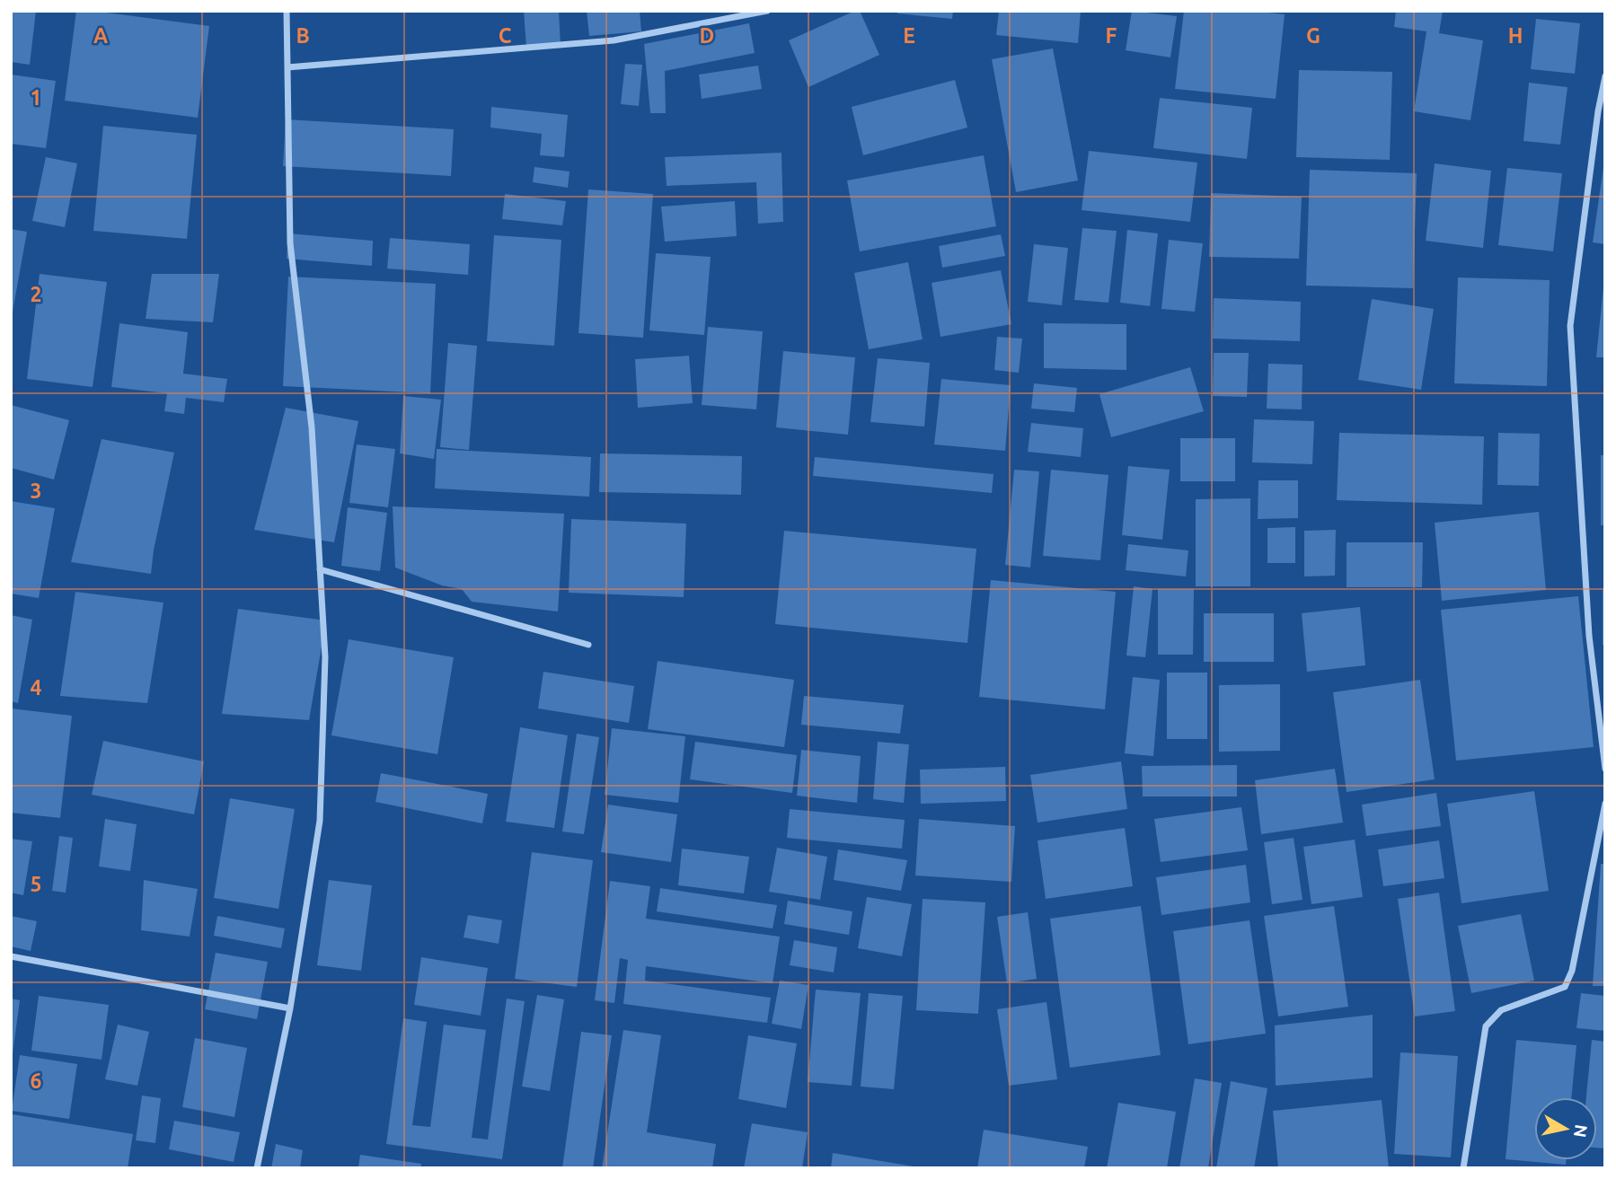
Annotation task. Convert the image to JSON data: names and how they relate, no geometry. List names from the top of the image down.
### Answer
{
  "north": "right",
  "grid": {
    "columns": [
      "A",
      "B",
      "C",
      "D",
      "E",
      "F",
      "G",
      "H"
    ],
    "rows": [
      "1",
      "2",
      "3",
      "4",
      "5",
      "6"
    ]
  }
}
